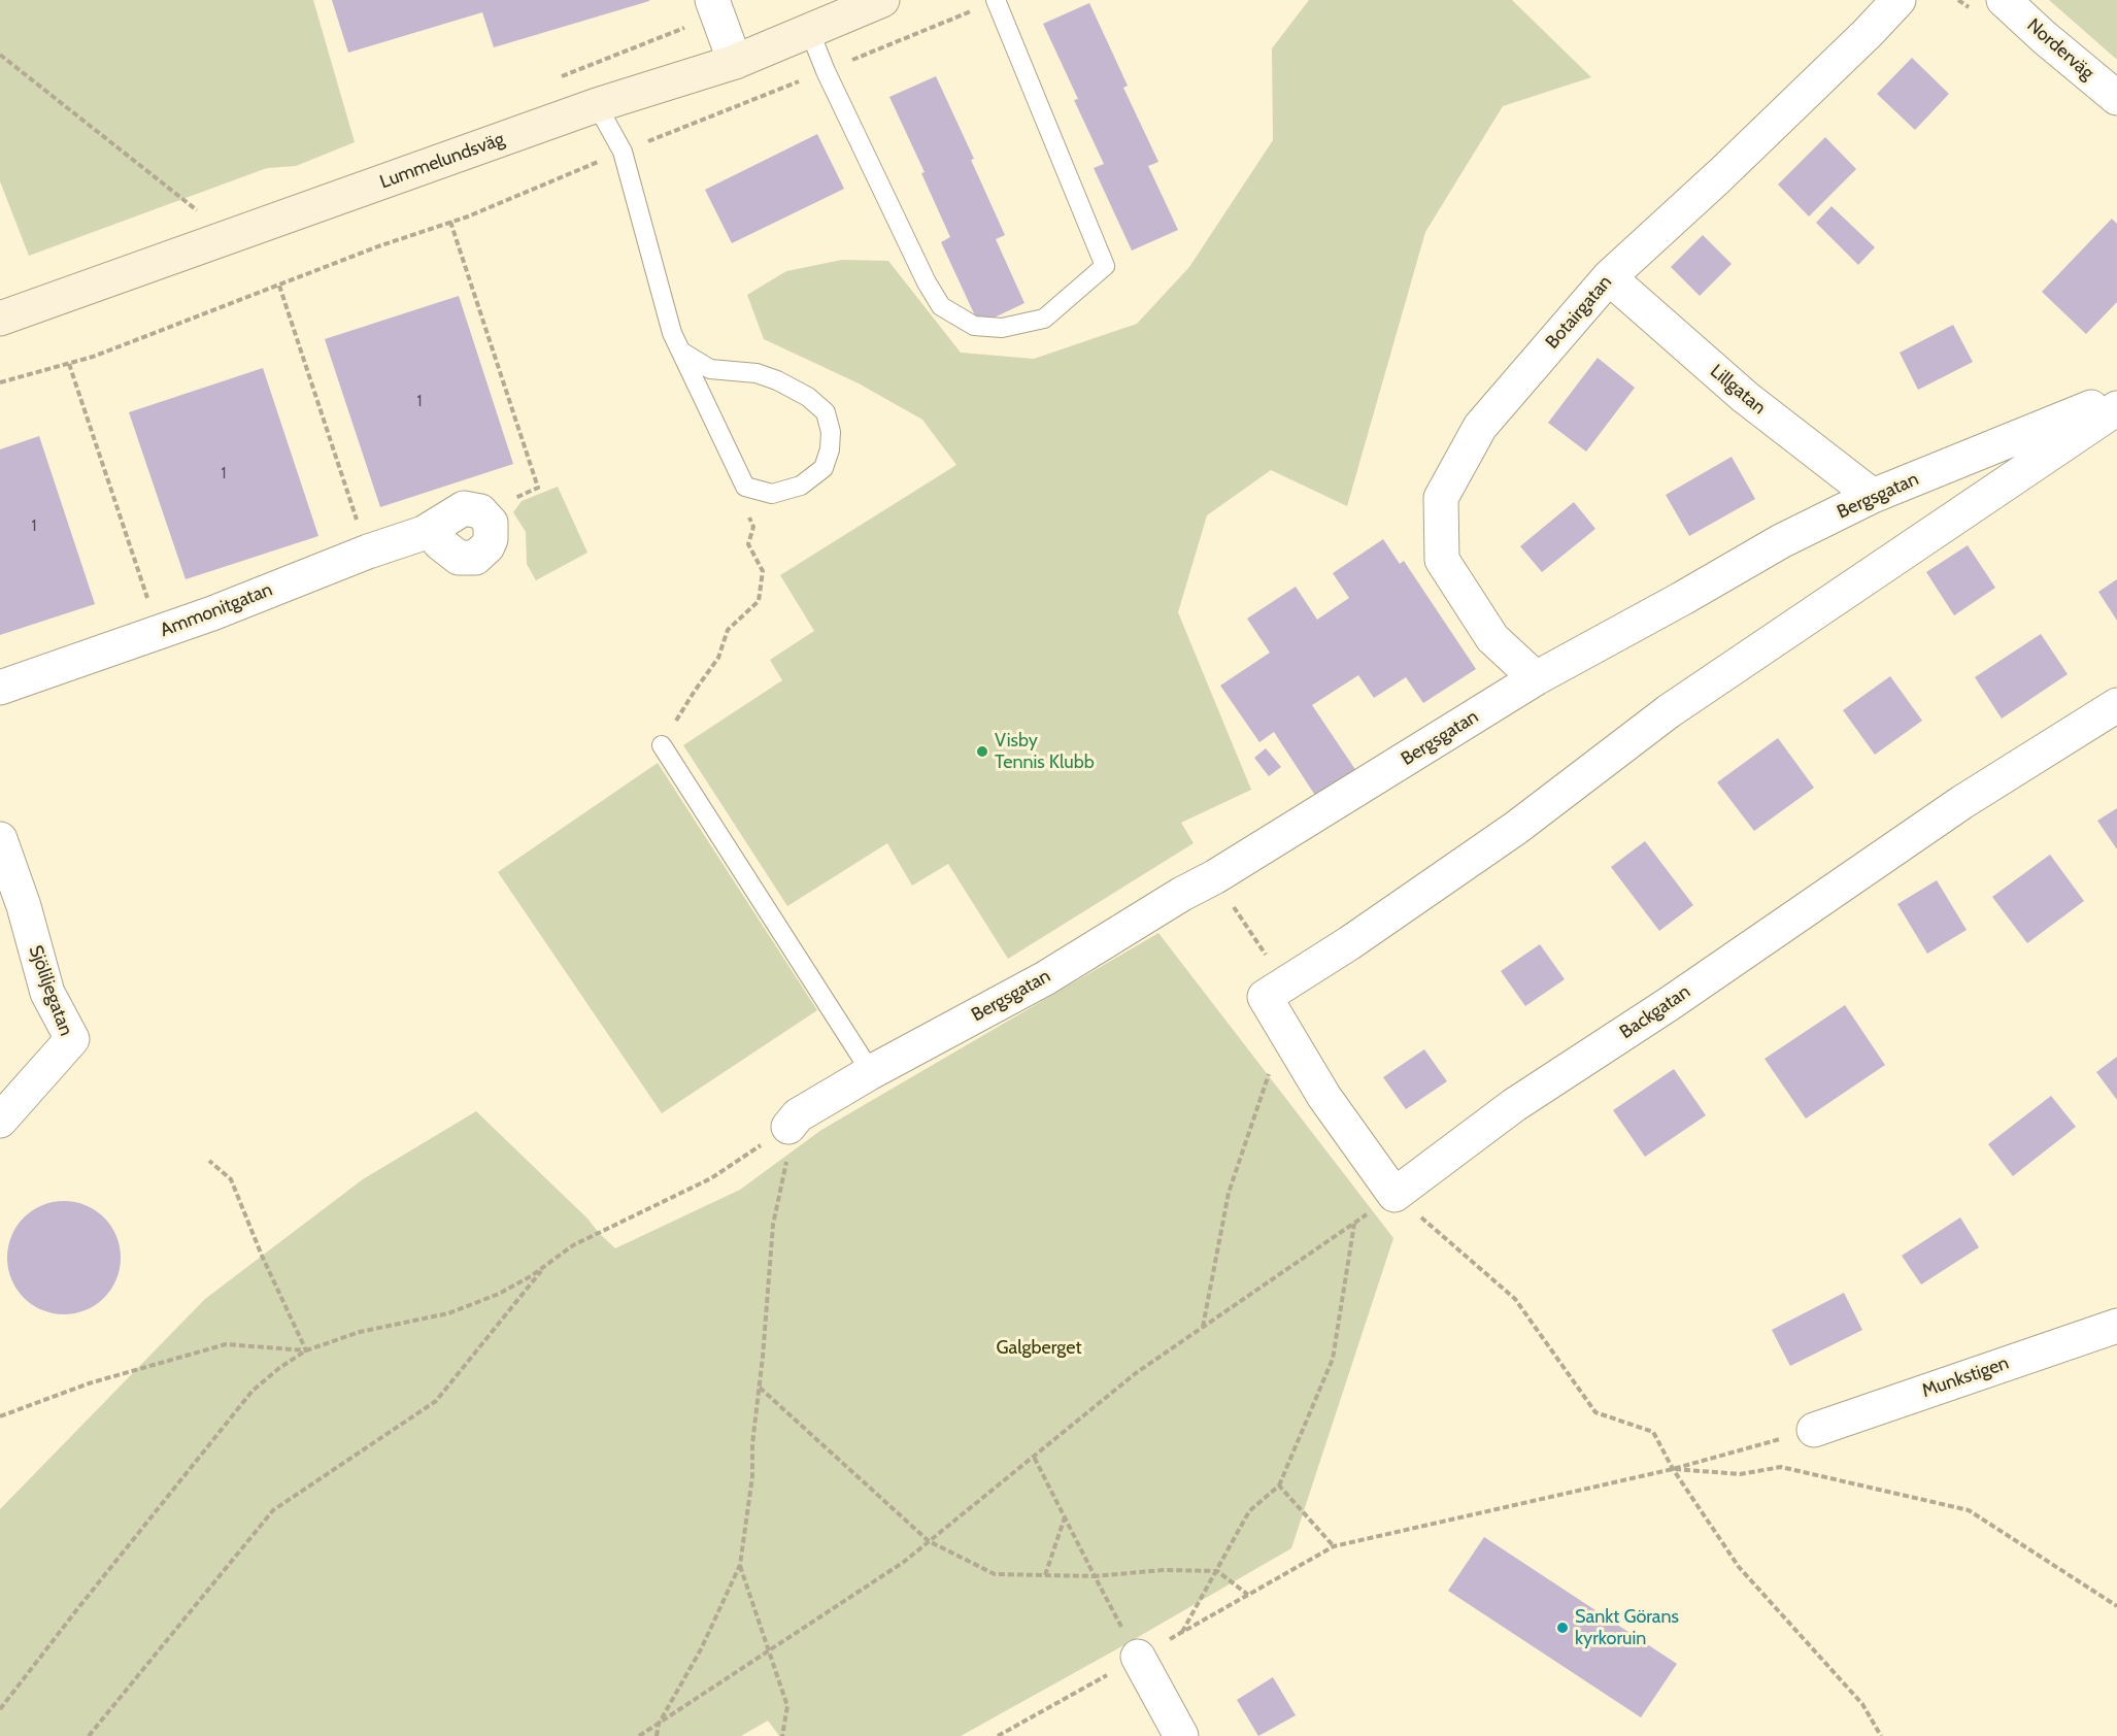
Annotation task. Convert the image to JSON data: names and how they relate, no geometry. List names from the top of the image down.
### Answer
{
  "streets": {
    "main road": ["Lummelundsväg"],
    "street": [
      "Norderväg",
      "Botairgatan",
      "Lillgatan",
      "Bergsgatan",
      "Ammonitgatan",
      "Sjöliljegatan",
      "Backgatan",
      "Munkstigen"
    ]
  },
  "crossings": [
    ["Botairgatan", "Lillgatan"],
    ["Botairgatan", "Bergsgatan"],
    ["Lillgatan", "Bergsgatan"]
  ],
  "parks": ["Galgberget"],
  "places": ["Visby Tennis Klubb", "Sankt Görans kyrkoruin"],
  "house_numbers": ["1", "1", "1"]
}
